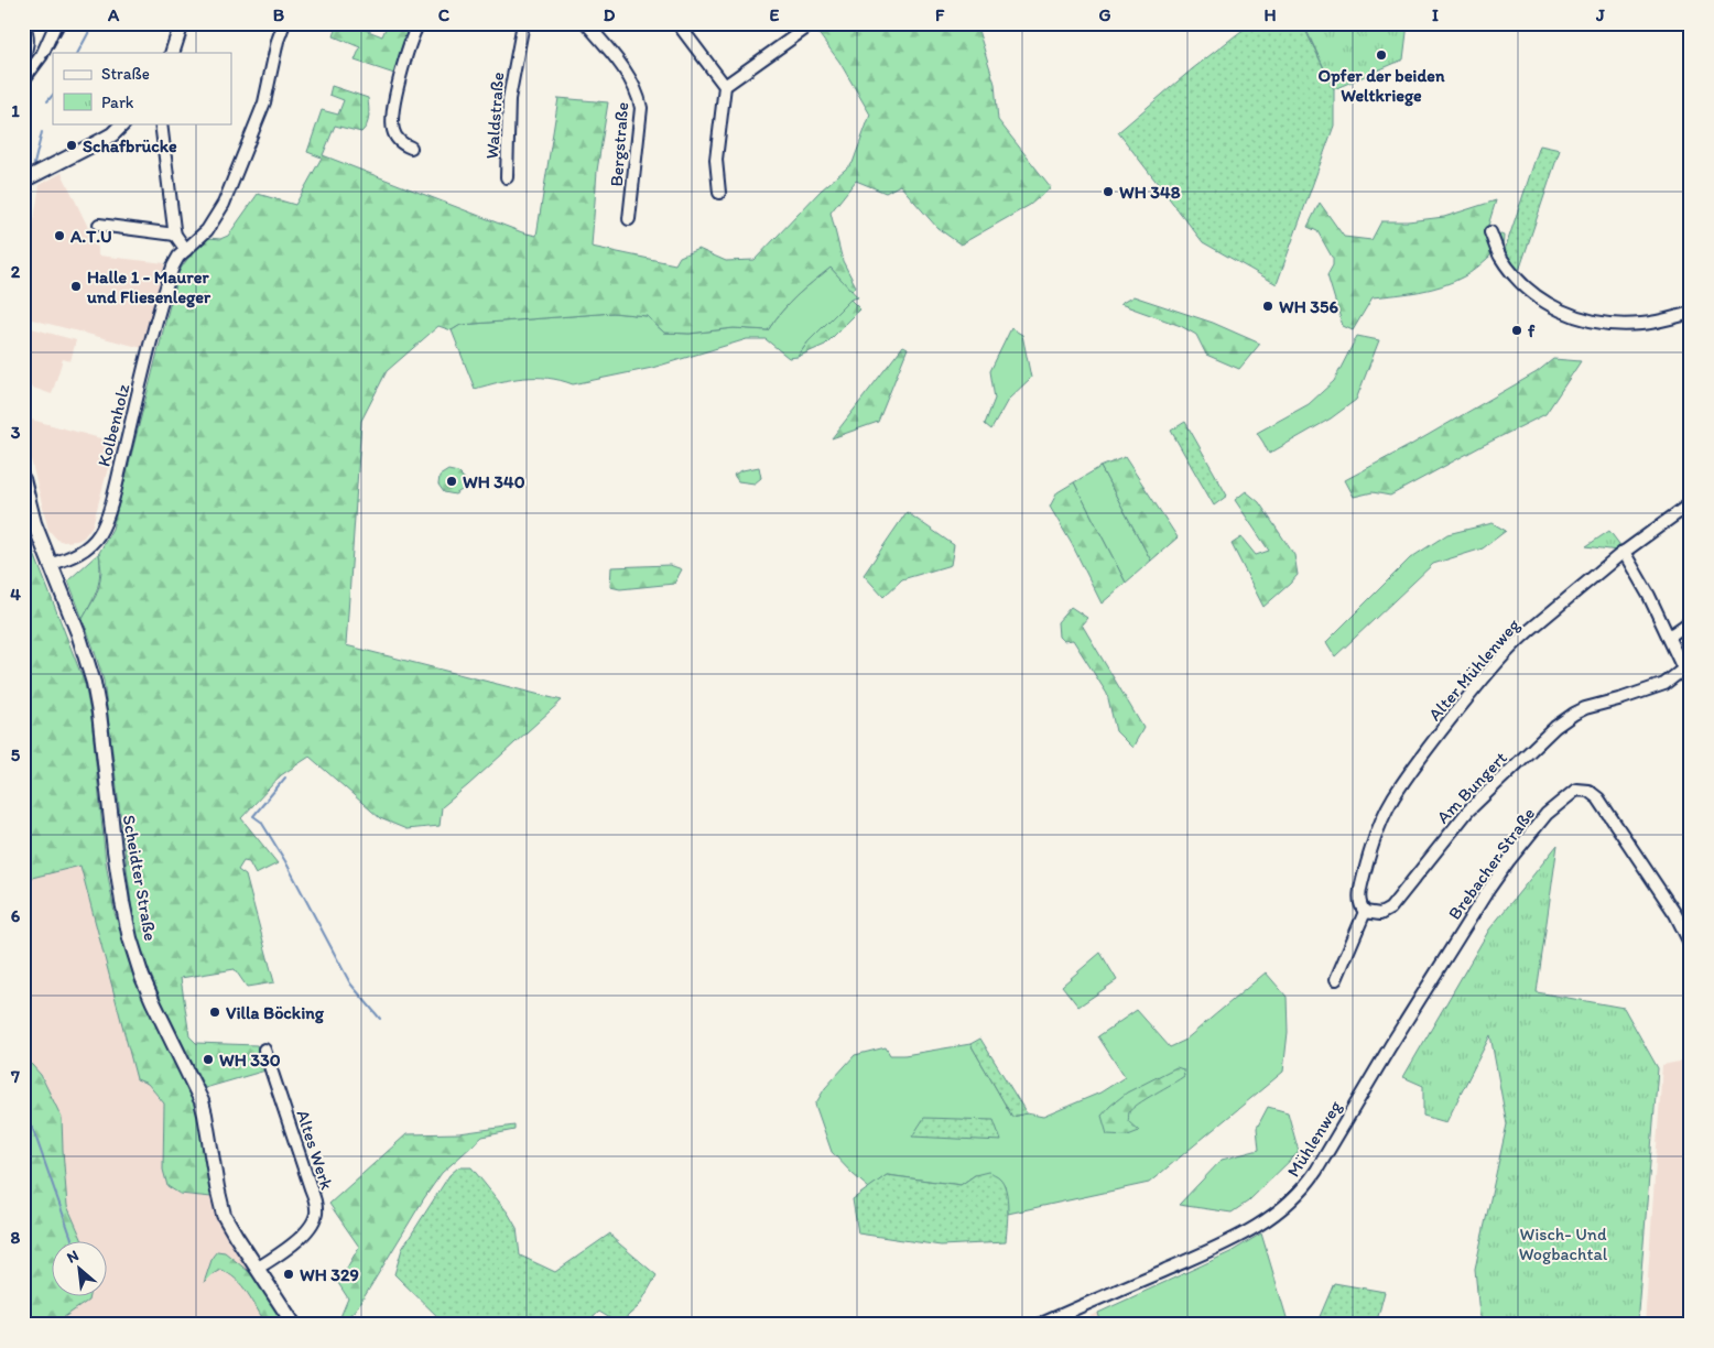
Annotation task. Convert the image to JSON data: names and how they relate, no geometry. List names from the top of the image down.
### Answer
{
  "streets": {
    "main road": ["Scheidter Straße"],
    "street": [
      "Waldstraße",
      "Bergstraße",
      "Kolbenholz",
      "Alter Mühlenweg",
      "Am Bungert",
      "Brebacher Straße",
      "Mühlenweg",
      "Altes Werk"
    ]
  },
  "crossings": [
    ["Kolbenholz", "Scheidter Straße"],
    ["Alter Mühlenweg", "Am Bungert"],
    ["Brebacher Straße", "Mühlenweg"],
    ["Scheidter Straße", "Altes Werk"]
  ],
  "parks": ["Wisch- Und Wogbachtal"],
  "places": [
    "Opfer der beiden Weltkriege",
    "Schafbrücke",
    "WH 348",
    "A.T.U",
    "Halle 1 - Maurer und Fliesenleger",
    "WH 356",
    "f",
    "WH 340",
    "Villa Böcking",
    "WH 330",
    "WH 329"
  ],
  "legend": ["Straße", "Park"],
  "north": "top left",
  "grid": {
    "columns": [
      "A",
      "B",
      "C",
      "D",
      "E",
      "F",
      "G",
      "H",
      "I",
      "J"
    ],
    "rows": [
      "1",
      "2",
      "3",
      "4",
      "5",
      "6",
      "7",
      "8"
    ]
  }
}
